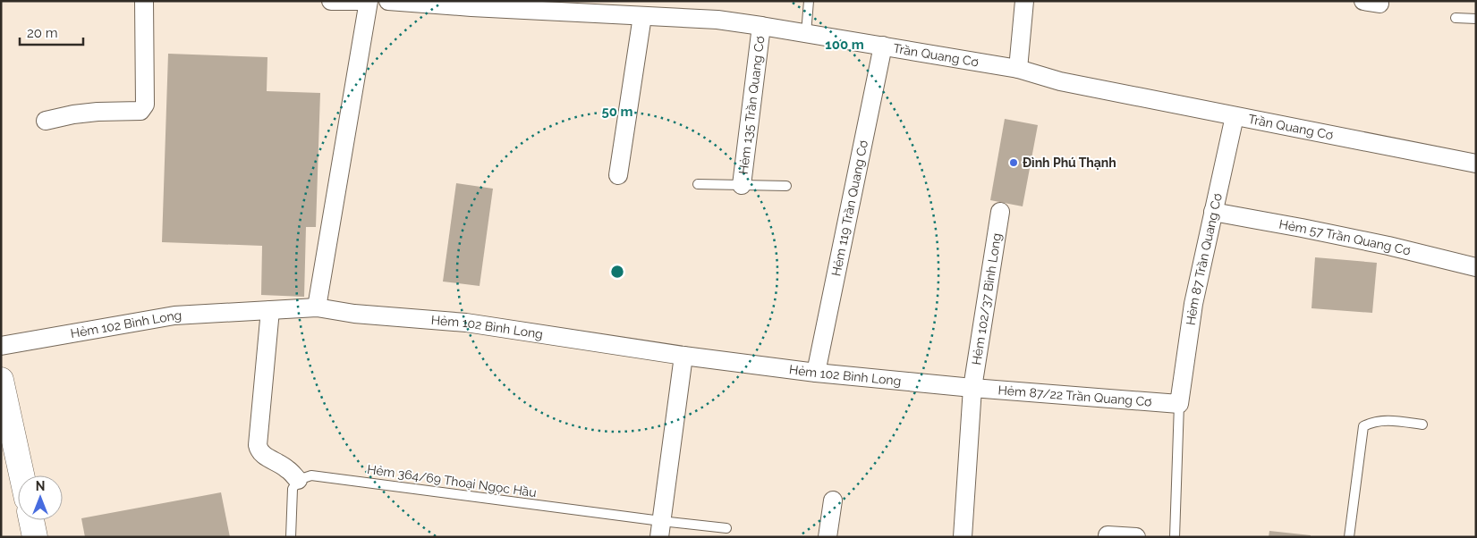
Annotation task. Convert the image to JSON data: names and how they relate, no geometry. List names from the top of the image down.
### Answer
{
  "streets": {
    "street": [
      "Trần Quang Cơ",
      "Hẻm 135 Trần Quang Cơ",
      "Hẻm 119 Trần Quang Cơ",
      "Hẻm 57 Trần Quang Cơ",
      "Hẻm 87 Trần Quang Cơ",
      "Hẻm 102/37 Bình Long",
      "Hẻm 102 Bình Long",
      "Hẻm 87/22 Trần Quang Cơ"
    ],
    "lane": ["Hẻm 364/69 Thoại Ngọc Hầu"]
  },
  "crossings": [
    ["Trần Quang Cơ", "Hẻm 135 Trần Quang Cơ"],
    ["Trần Quang Cơ", "Hẻm 119 Trần Quang Cơ"],
    ["Trần Quang Cơ", "Hẻm 87 Trần Quang Cơ"],
    ["Hẻm 119 Trần Quang Cơ", "Hẻm 102 Bình Long"],
    ["Hẻm 57 Trần Quang Cơ", "Hẻm 87 Trần Quang Cơ"],
    ["Hẻm 87 Trần Quang Cơ", "Hẻm 87/22 Trần Quang Cơ"],
    ["Hẻm 102/37 Bình Long", "Hẻm 102 Bình Long"],
    ["Hẻm 102/37 Bình Long", "Hẻm 87/22 Trần Quang Cơ"],
    ["Hẻm 102 Bình Long", "Hẻm 87/22 Trần Quang Cơ"]
  ],
  "places": ["Đình Phú Thạnh"],
  "scale_bar": "20 m",
  "north": "top",
  "rings": ["100 m", "50 m"]
}
